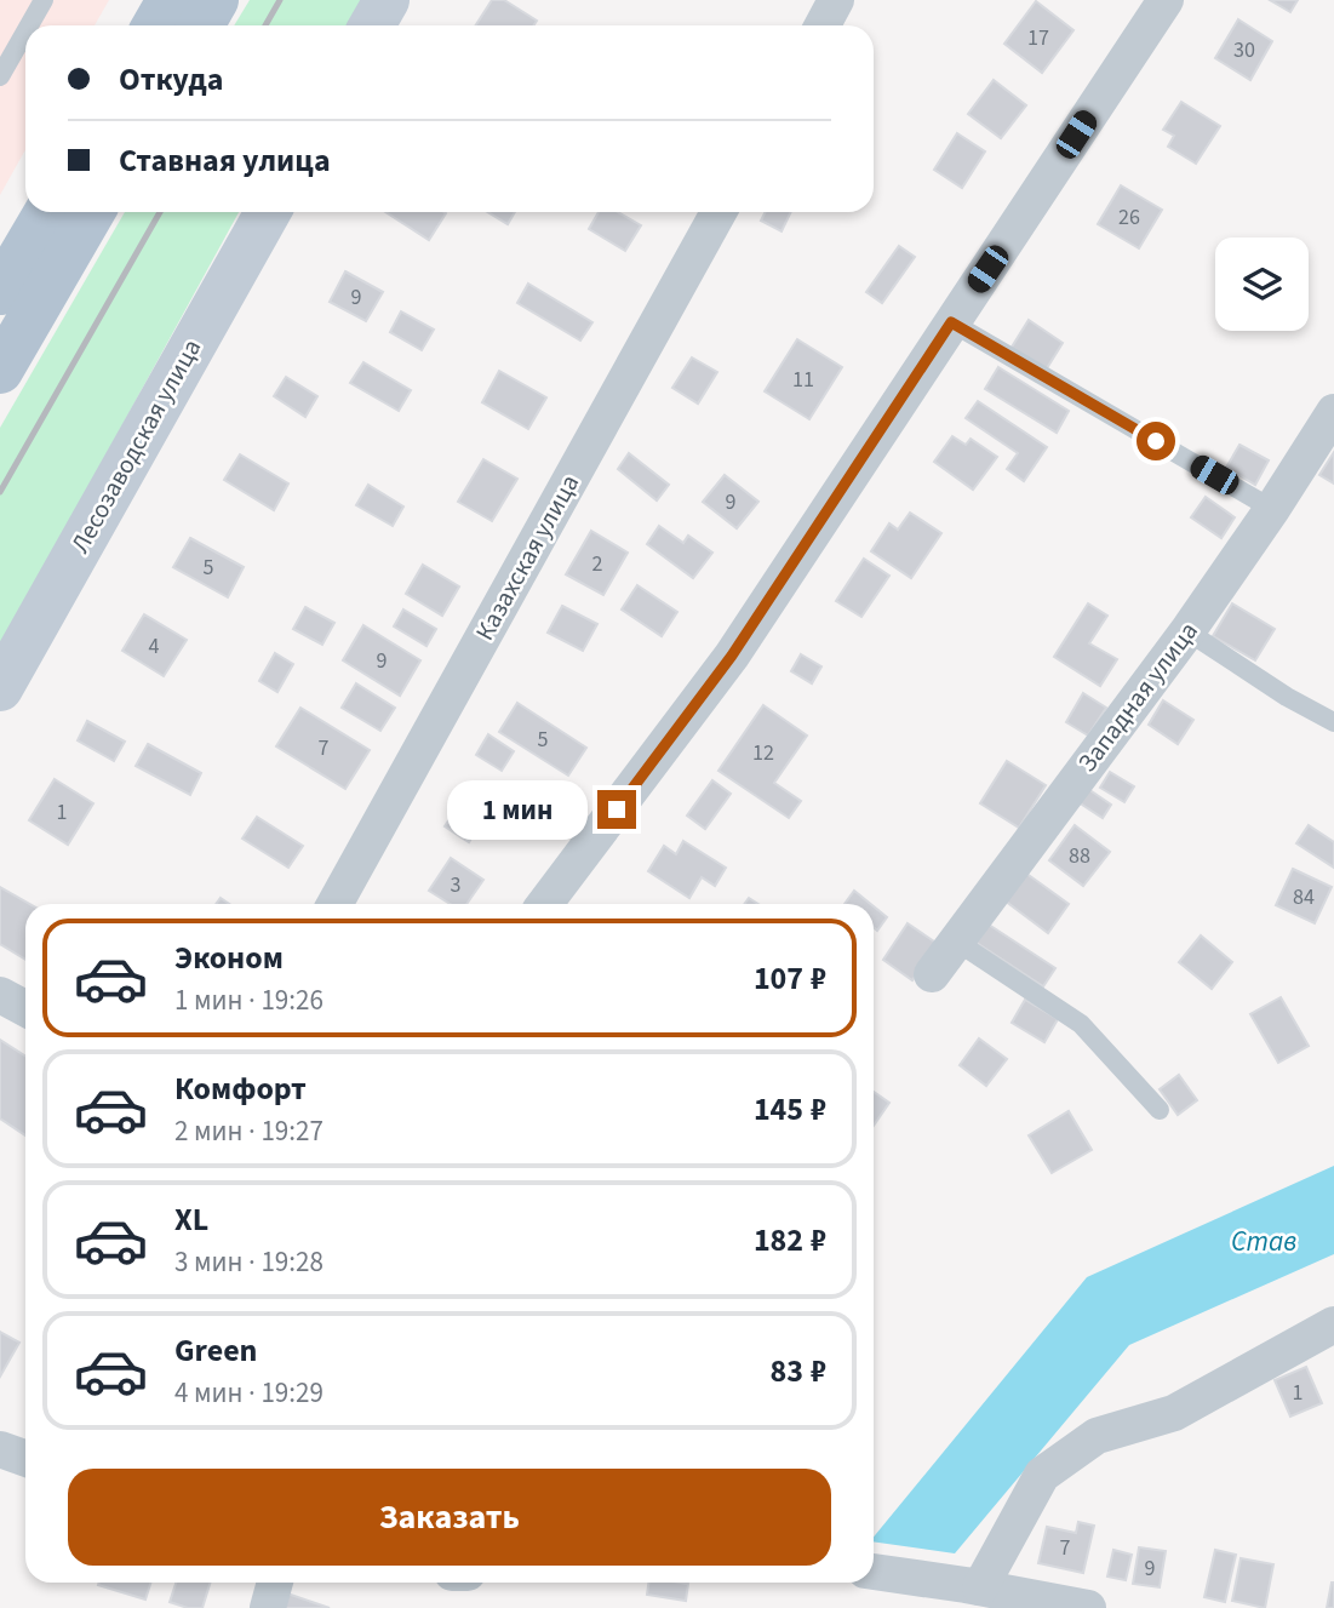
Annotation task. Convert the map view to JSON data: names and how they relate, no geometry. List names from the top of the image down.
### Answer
{
  "streets": {
    "street": ["Лесозаводская улица", "Казахская улица", "Западная улица"]
  },
  "water": ["Став"],
  "house_numbers": [
    "17",
    "30",
    "26",
    "9",
    "11",
    "9",
    "2",
    "5",
    "4",
    "9",
    "5",
    "7",
    "12",
    "1",
    "88",
    "3",
    "84",
    "1",
    "7",
    "9"
  ],
  "page": {
    "banner": ["Откуда", "Ставная улица"],
    "bubble": "1 мин",
    "list": [
      {
        "name": "Эконом",
        "note": "1 мин · 19:26",
        "value": "107 ₽"
      },
      {
        "name": "Комфорт",
        "note": "2 мин · 19:27",
        "value": "145 ₽"
      },
      {
        "name": "XL",
        "note": "3 мин · 19:28",
        "value": "182 ₽"
      },
      {
        "name": "Green",
        "note": "4 мин · 19:29",
        "value": "83 ₽"
      }
    ],
    "buttons": "Заказать"
  }
}
